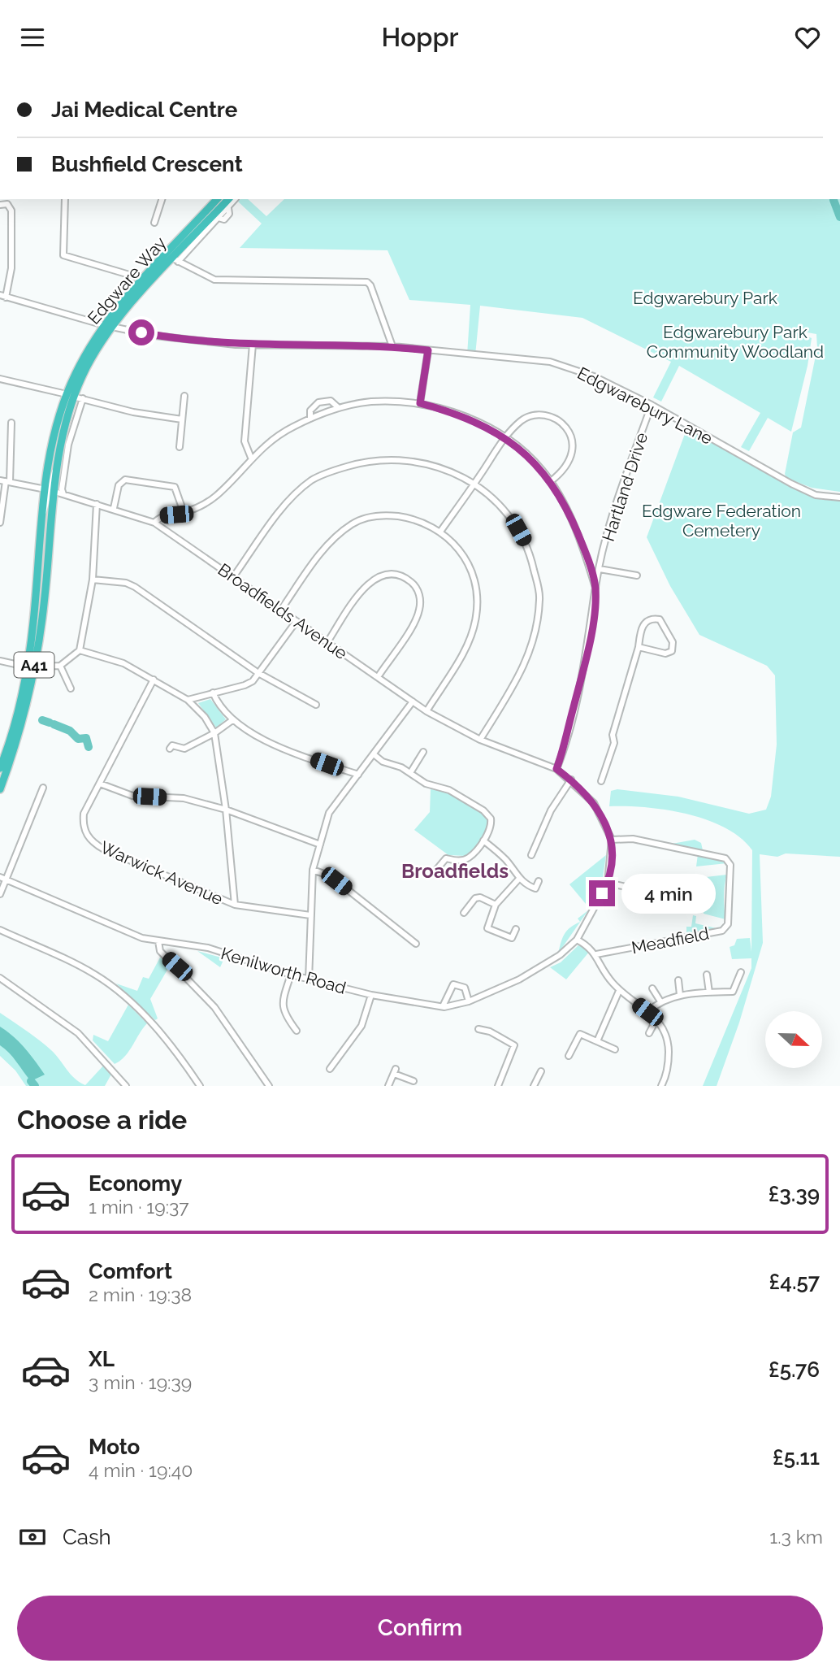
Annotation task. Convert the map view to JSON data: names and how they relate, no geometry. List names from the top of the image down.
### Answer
{
  "streets": {
    "highway": ["Edgware Way", "A41"],
    "street": [
      "Edgwarebury Lane",
      "Hartland Drive",
      "Broadfields Avenue",
      "Warwick Avenue",
      "Meadfield",
      "Kenilworth Road"
    ]
  },
  "crossings": [
    ["Edgware Way", "Edgwarebury Lane"],
    ["Edgware Way", "Broadfields Avenue"],
    ["Edgware Way", "A41"],
    ["Edgwarebury Lane", "Hartland Drive"],
    ["Hartland Drive", "Broadfields Avenue"],
    ["Broadfields Avenue", "A41"],
    ["Broadfields Avenue", "Meadfield"]
  ],
  "districts": ["Broadfields"],
  "parks": ["Edgwarebury Park", "Edgwarebury Park Community Woodland", "Edgware Federation Cemetery"],
  "north": "right",
  "page": {
    "header": "Hoppr",
    "banner": ["Jai Medical Centre", "Bushfield Crescent"],
    "bubble": "4 min",
    "heading": "Choose a ride",
    "list": [
      {
        "name": "Economy",
        "note": "1 min · 19:37",
        "value": "£3.39"
      },
      {
        "name": "Comfort",
        "note": "2 min · 19:38",
        "value": "£4.57"
      },
      {
        "name": "XL",
        "note": "3 min · 19:39",
        "value": "£5.76"
      },
      {
        "name": "Moto",
        "note": "4 min · 19:40",
        "value": "£5.11"
      }
    ],
    "pay": ["Cash", "1.3 km"],
    "buttons": "Confirm"
  }
}
